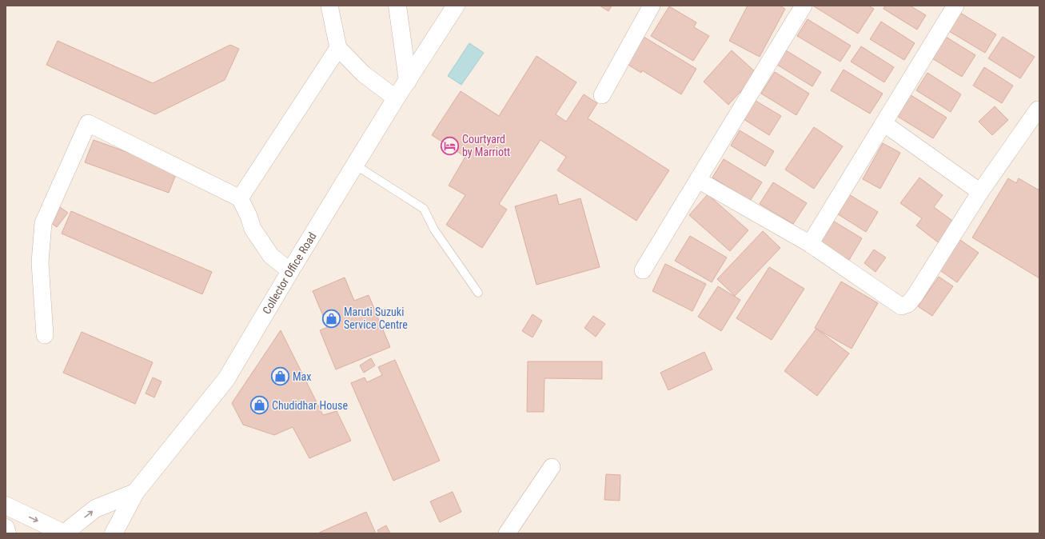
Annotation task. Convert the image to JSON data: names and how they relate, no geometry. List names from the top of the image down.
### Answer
{
  "streets": {
    "main road": ["Collector Office Road"]
  },
  "places": {
    "hotel": ["Courtyard by Marriott"],
    "shop": ["Maruti Suzuki Service Centre", "Max", "Chudidhar House"]
  }
}
